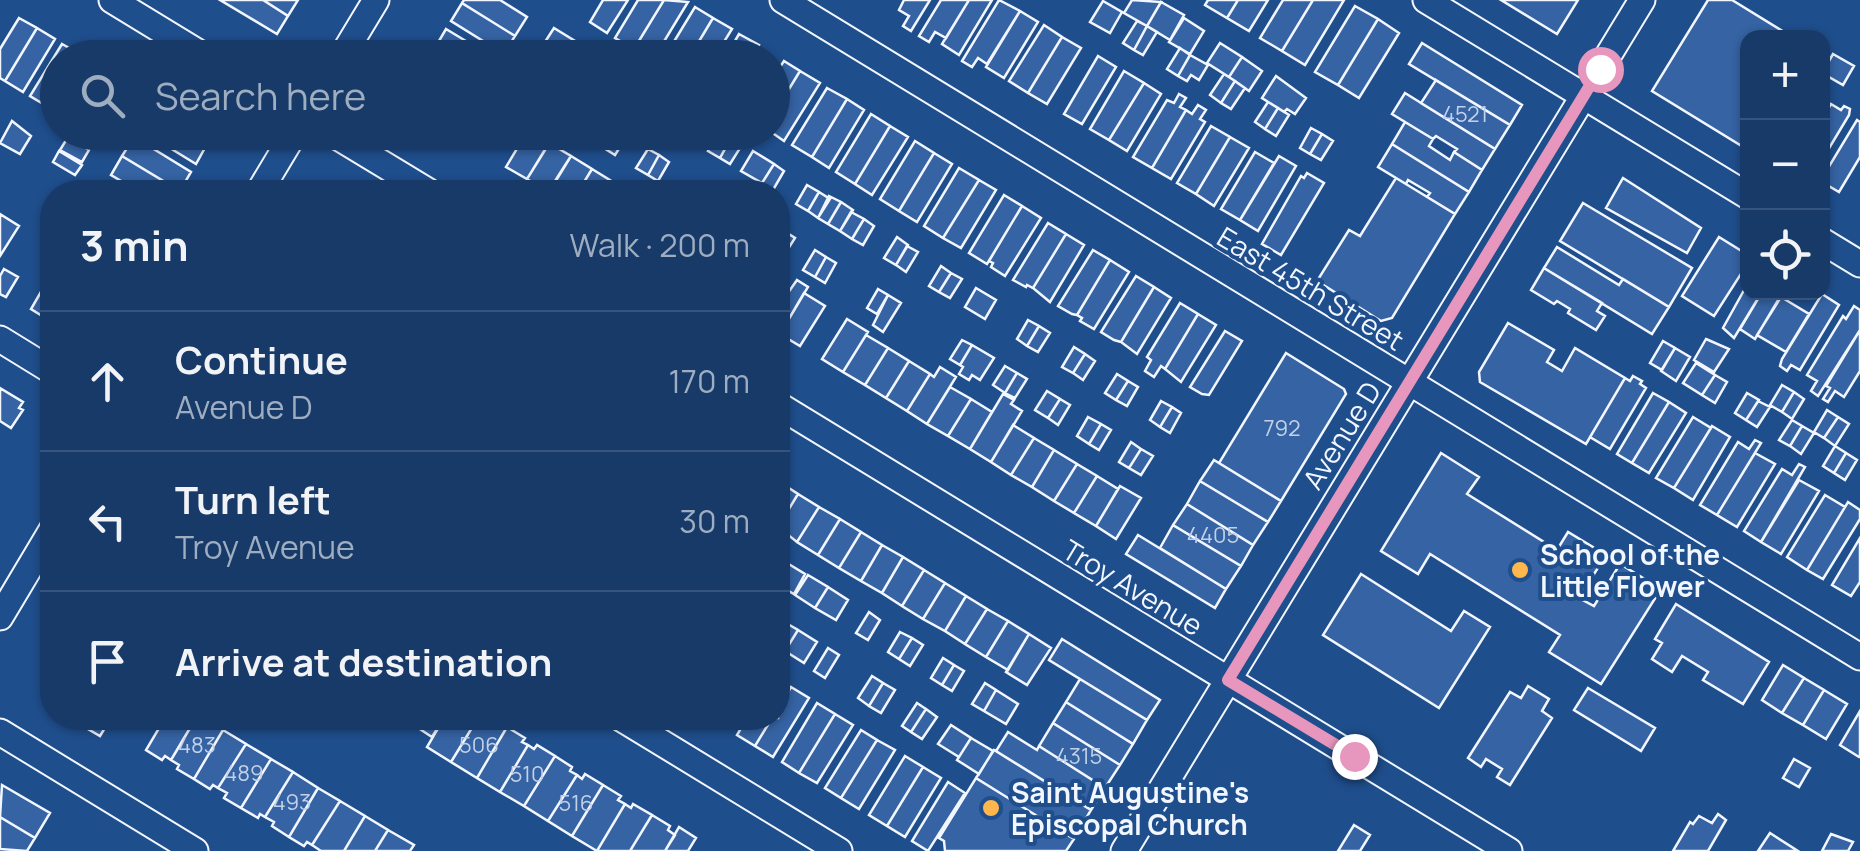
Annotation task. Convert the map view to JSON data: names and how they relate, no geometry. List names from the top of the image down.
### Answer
{
  "streets": {
    "street": ["East 45th Street", "Avenue D", "Troy Avenue"]
  },
  "crossings": [
    ["East 45th Street", "Avenue D"],
    ["Avenue D", "Troy Avenue"]
  ],
  "places": ["School of the Little Flower", "Saint Augustine's Episcopal Church"],
  "house_numbers": [
    "4521",
    "792",
    "4405",
    "483",
    "506",
    "4315",
    "489",
    "510",
    "493",
    "516"
  ],
  "page": {
    "map_buttons": ["+", "−"],
    "search": "Search here",
    "heading": ["3 min", "Walk · 200 m"],
    "list": [
      ["Continue", "Avenue D", "170 m"],
      ["Turn left", "Troy Avenue", "30 m"],
      "Arrive at destination"
    ]
  }
}
